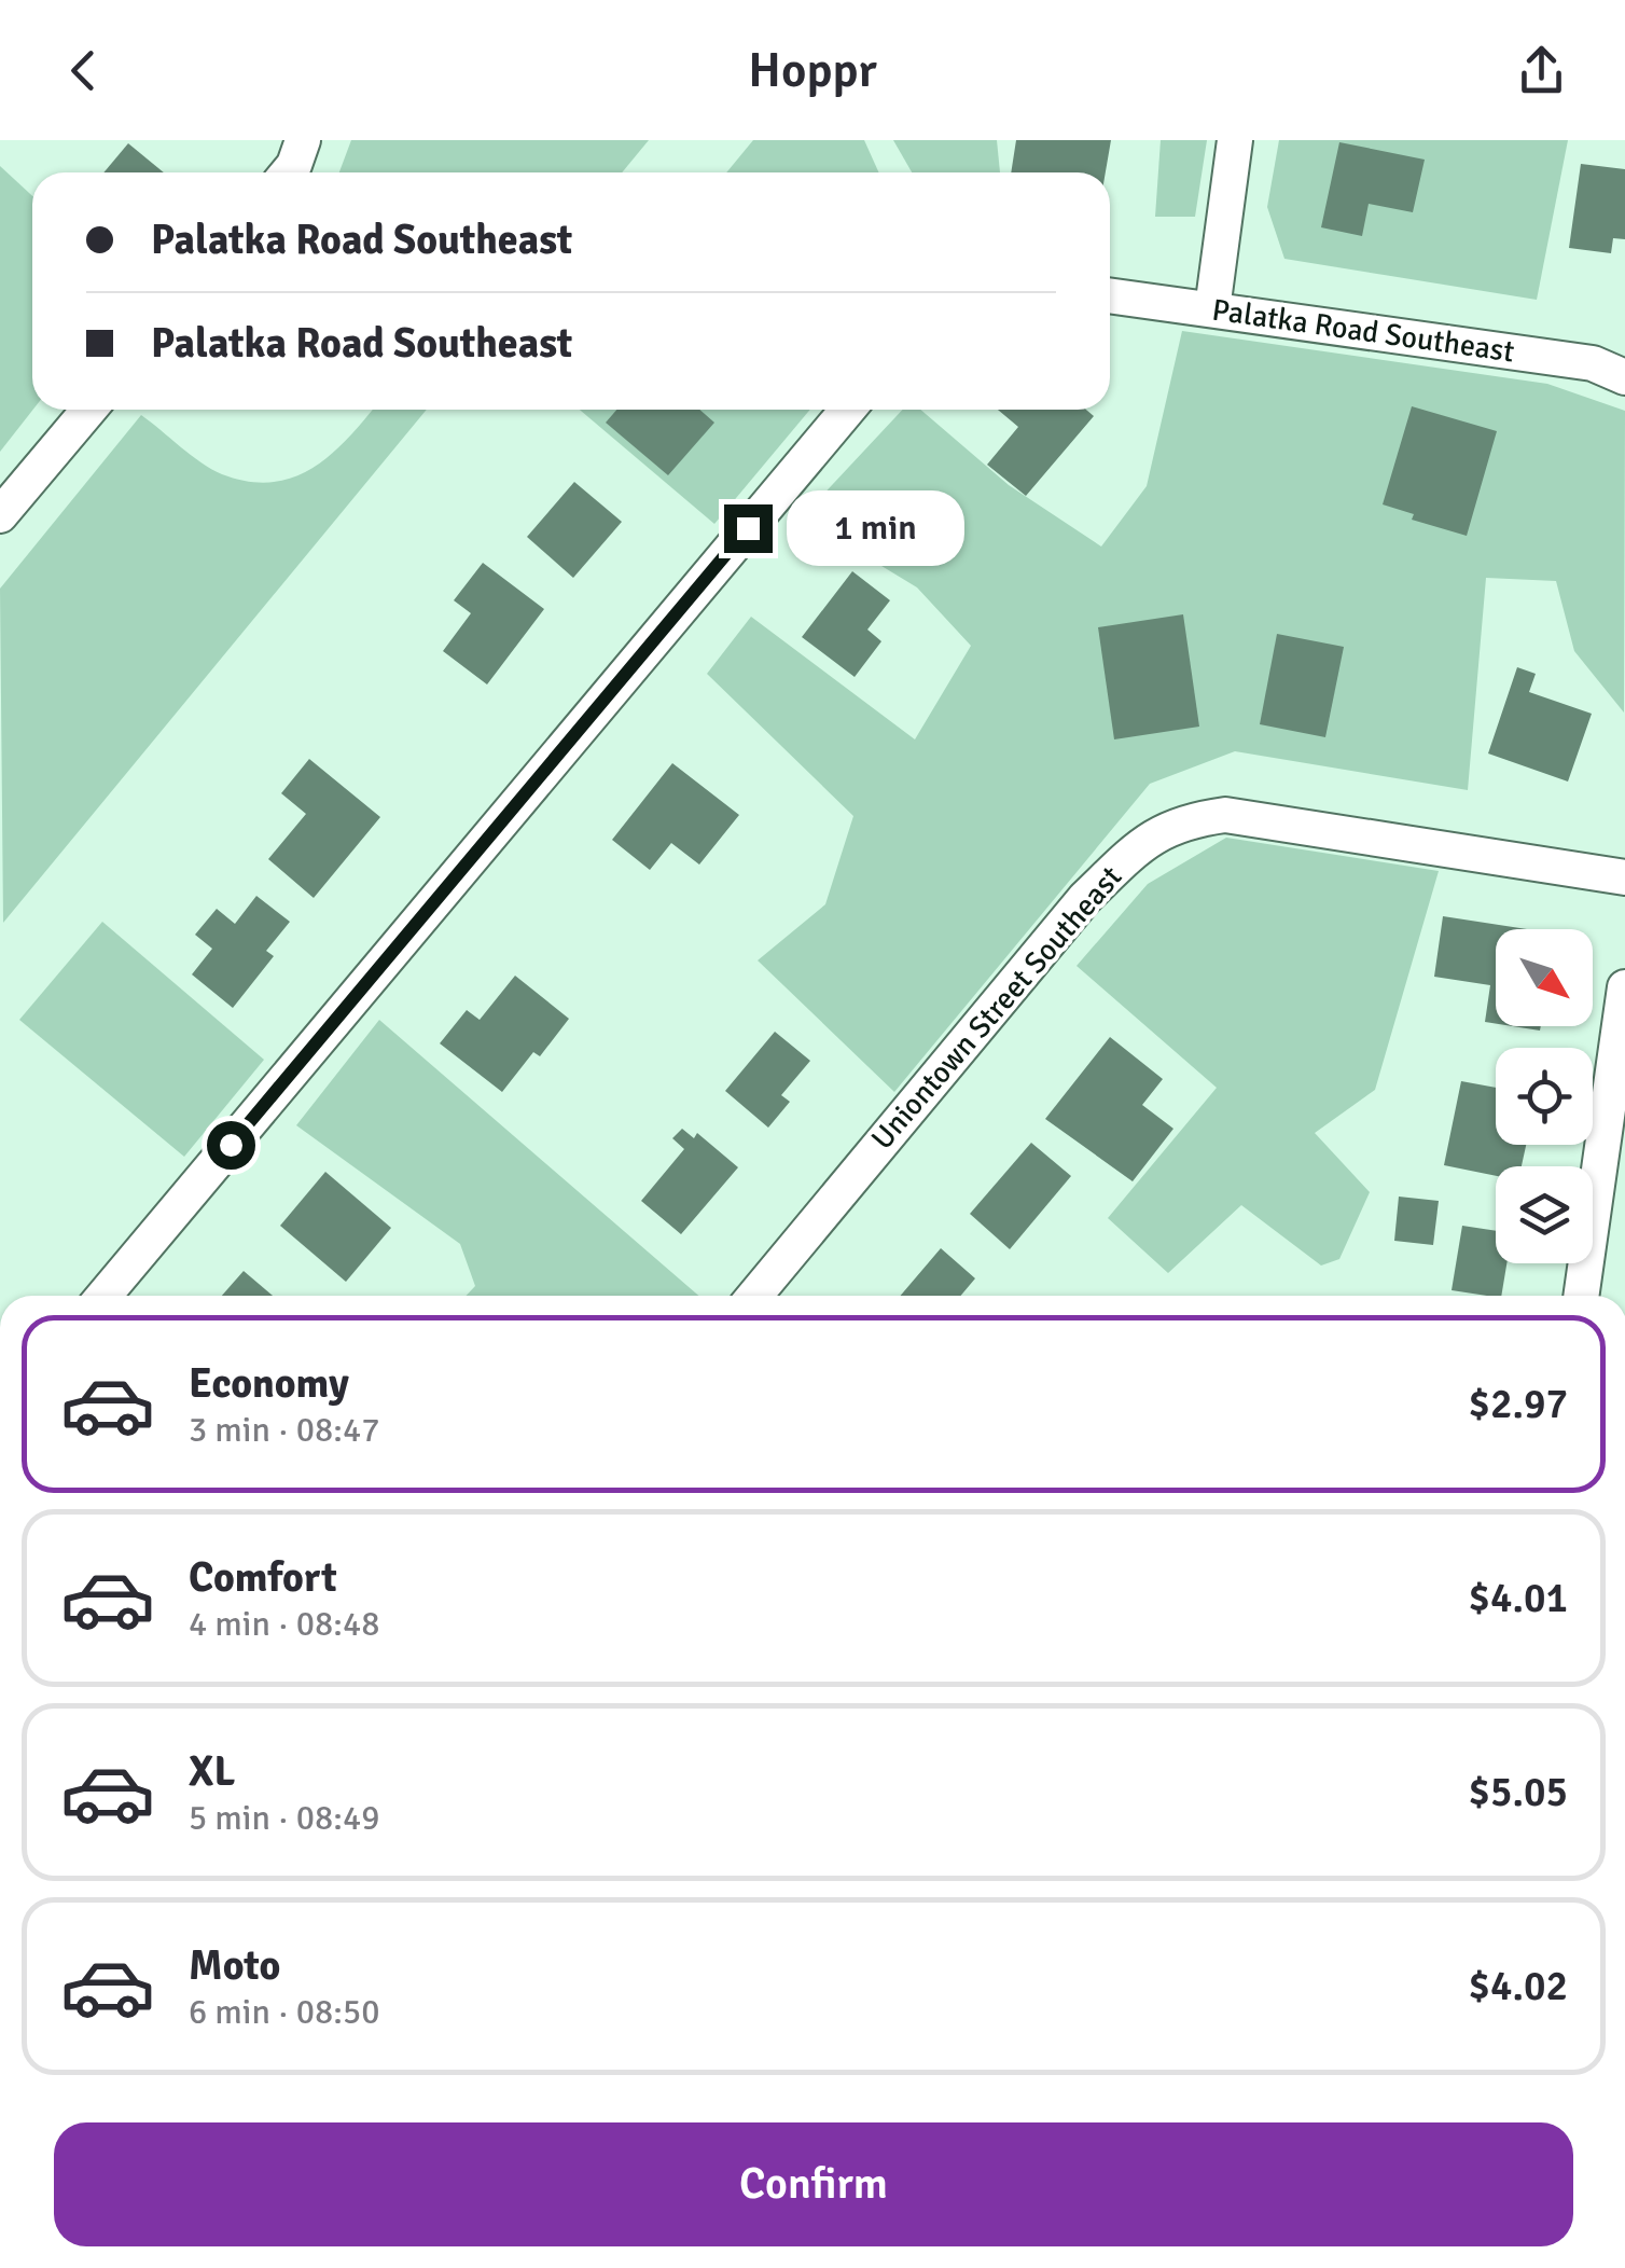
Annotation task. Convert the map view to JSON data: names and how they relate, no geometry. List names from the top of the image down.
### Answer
{
  "streets": {
    "street": ["Palatka Road Southeast", "Uniontown Street Southeast"]
  },
  "north": "bottom right",
  "page": {
    "header": "Hoppr",
    "banner": ["Palatka Road Southeast", "Palatka Road Southeast"],
    "bubble": "1 min",
    "list": [
      {
        "name": "Economy",
        "note": "3 min · 08:47",
        "value": "$2.97"
      },
      {
        "name": "Comfort",
        "note": "4 min · 08:48",
        "value": "$4.01"
      },
      {
        "name": "XL",
        "note": "5 min · 08:49",
        "value": "$5.05"
      },
      {
        "name": "Moto",
        "note": "6 min · 08:50",
        "value": "$4.02"
      }
    ],
    "buttons": "Confirm"
  }
}
